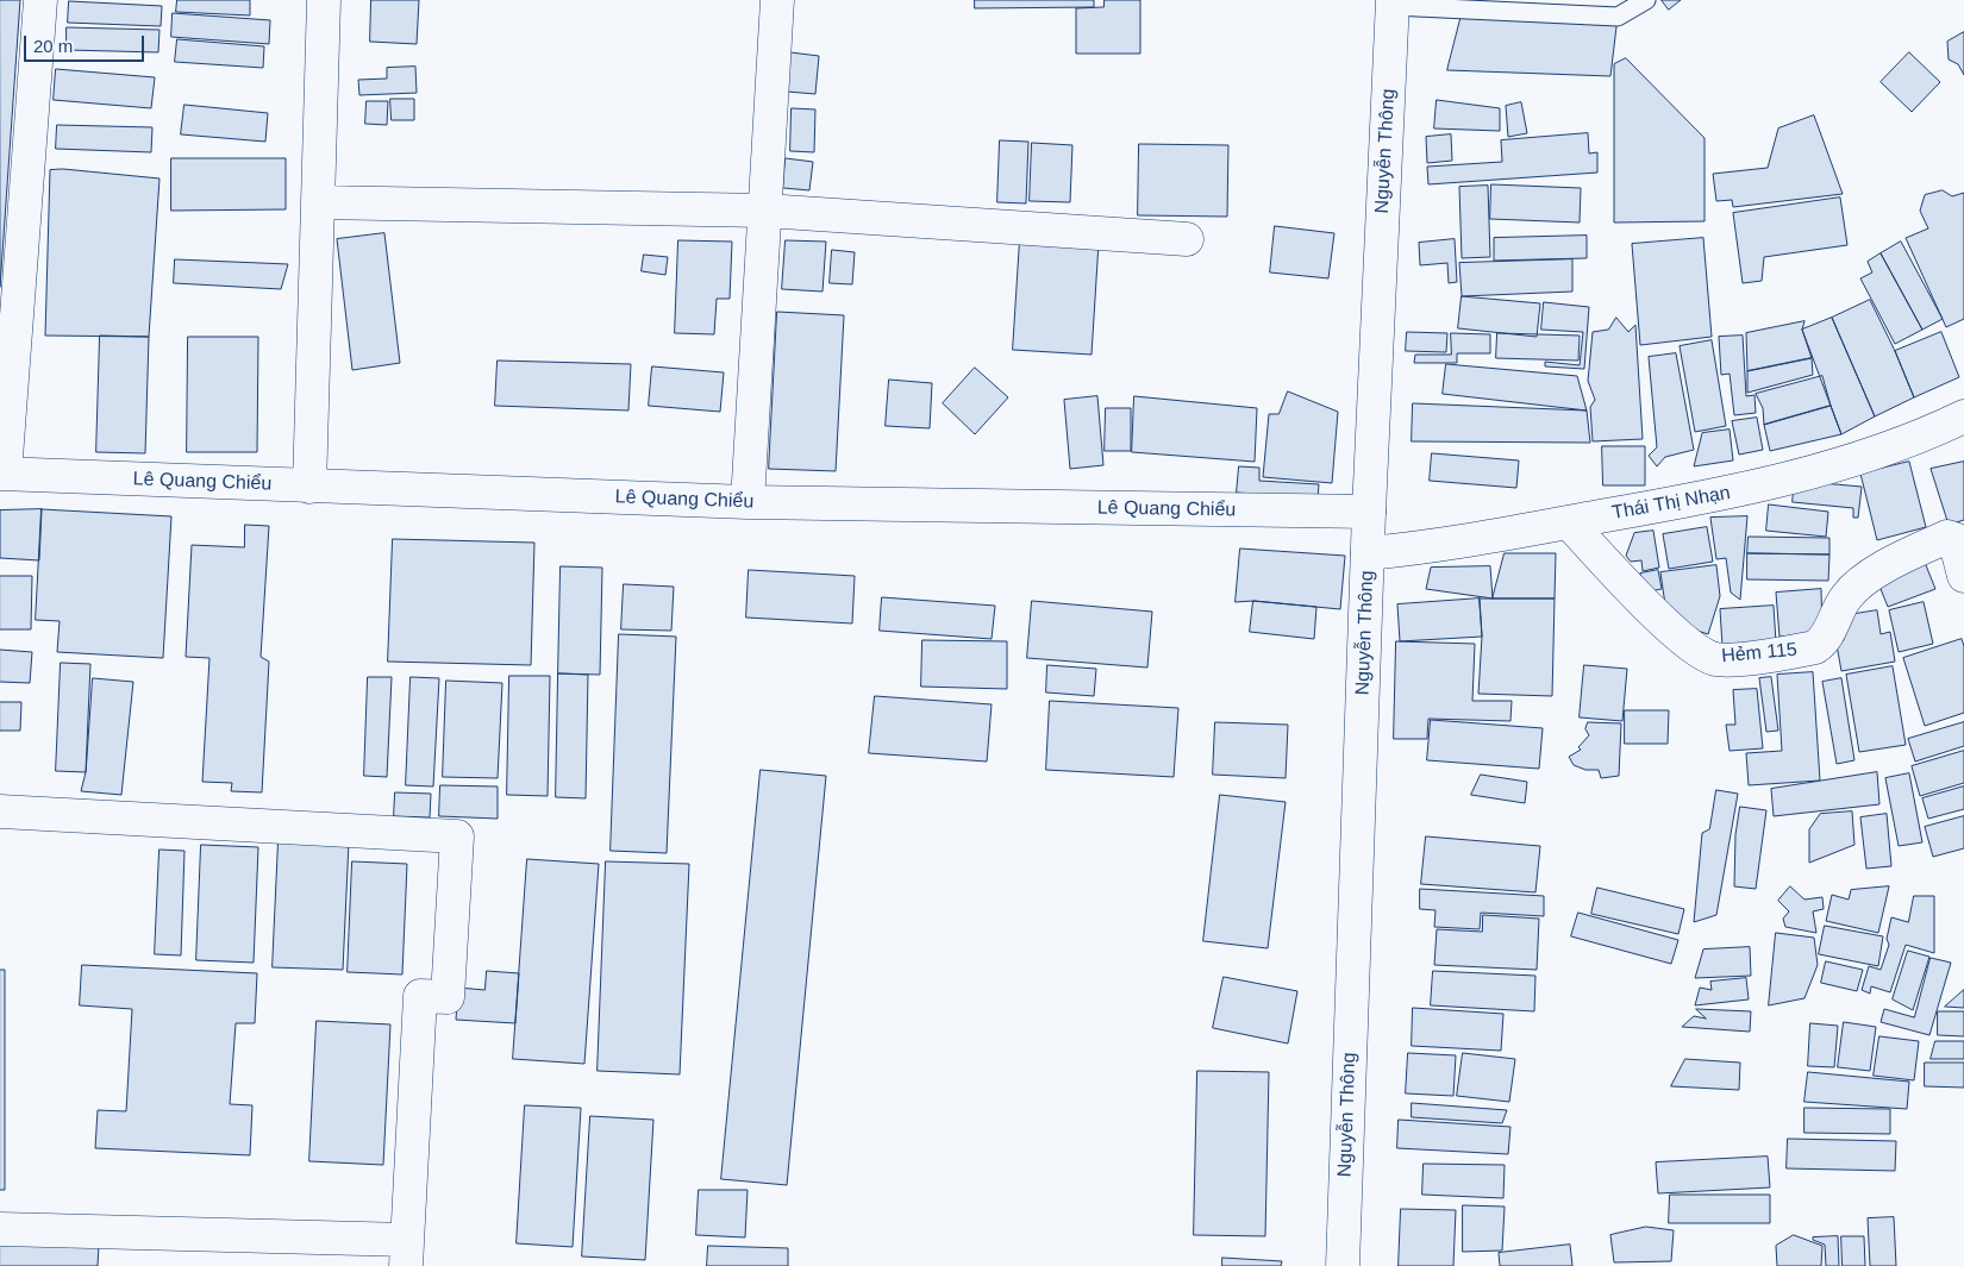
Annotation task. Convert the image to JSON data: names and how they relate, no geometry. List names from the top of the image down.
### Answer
{
  "streets": {
    "street": [
      "Nguyễn Thông",
      "Lê Quang Chiểu",
      "Thái Thị Nhạn",
      "Hẻm 115"
    ]
  },
  "crossings": [
    ["Nguyễn Thông", "Lê Quang Chiểu"],
    ["Nguyễn Thông", "Thái Thị Nhạn"],
    ["Thái Thị Nhạn", "Hẻm 115"]
  ],
  "scale_bar": "20 m"
}
